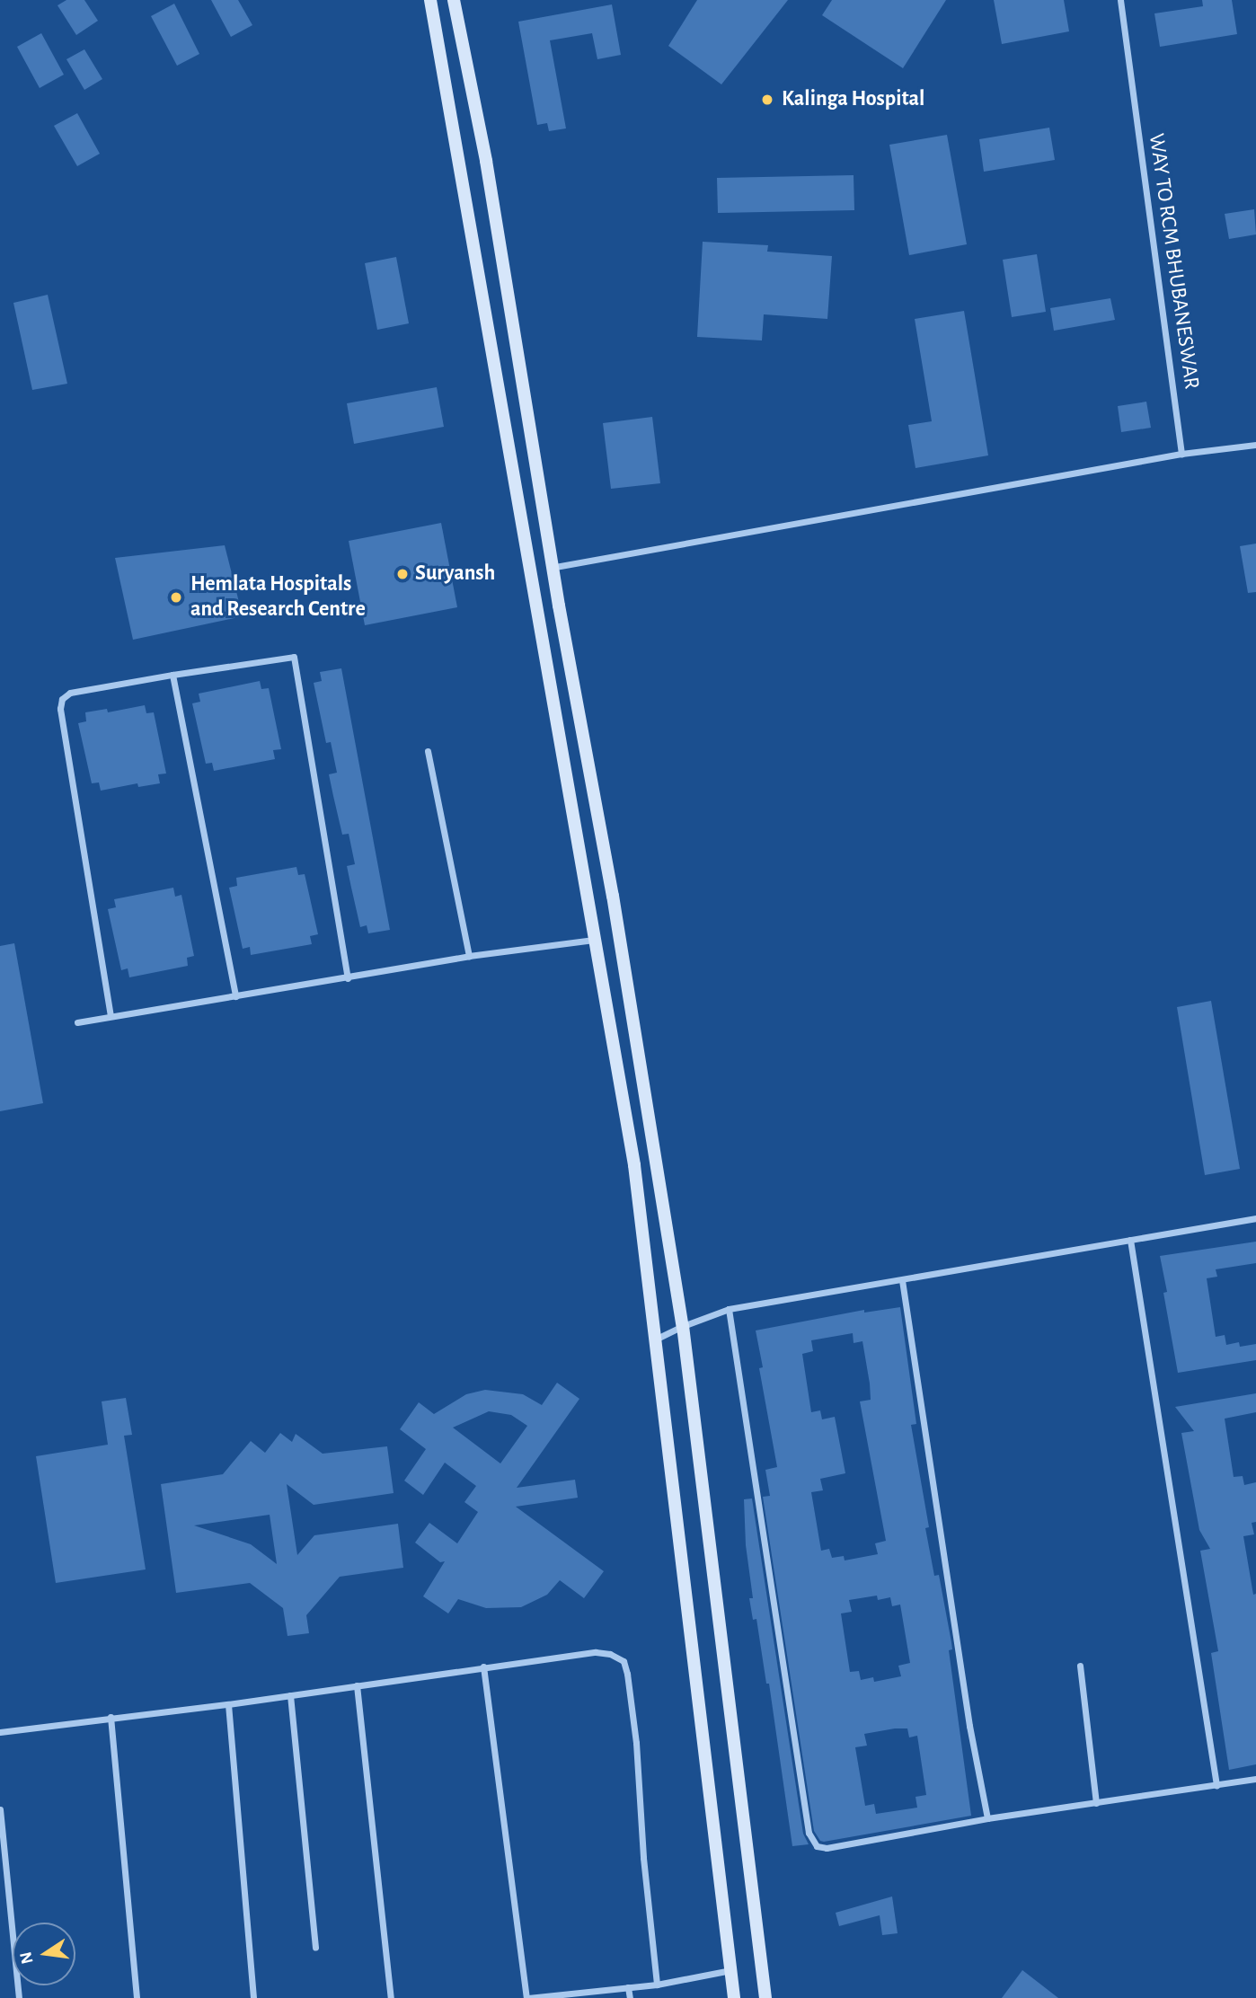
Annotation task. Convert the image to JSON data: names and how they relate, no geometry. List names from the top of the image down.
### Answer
{
  "streets": {
    "street": ["WAY TO RCM BHUBANESWAR"]
  },
  "places": ["Kalinga Hospital", "Suryansh", "Hemlata Hospitals and Research Centre"],
  "north": "left"
}
